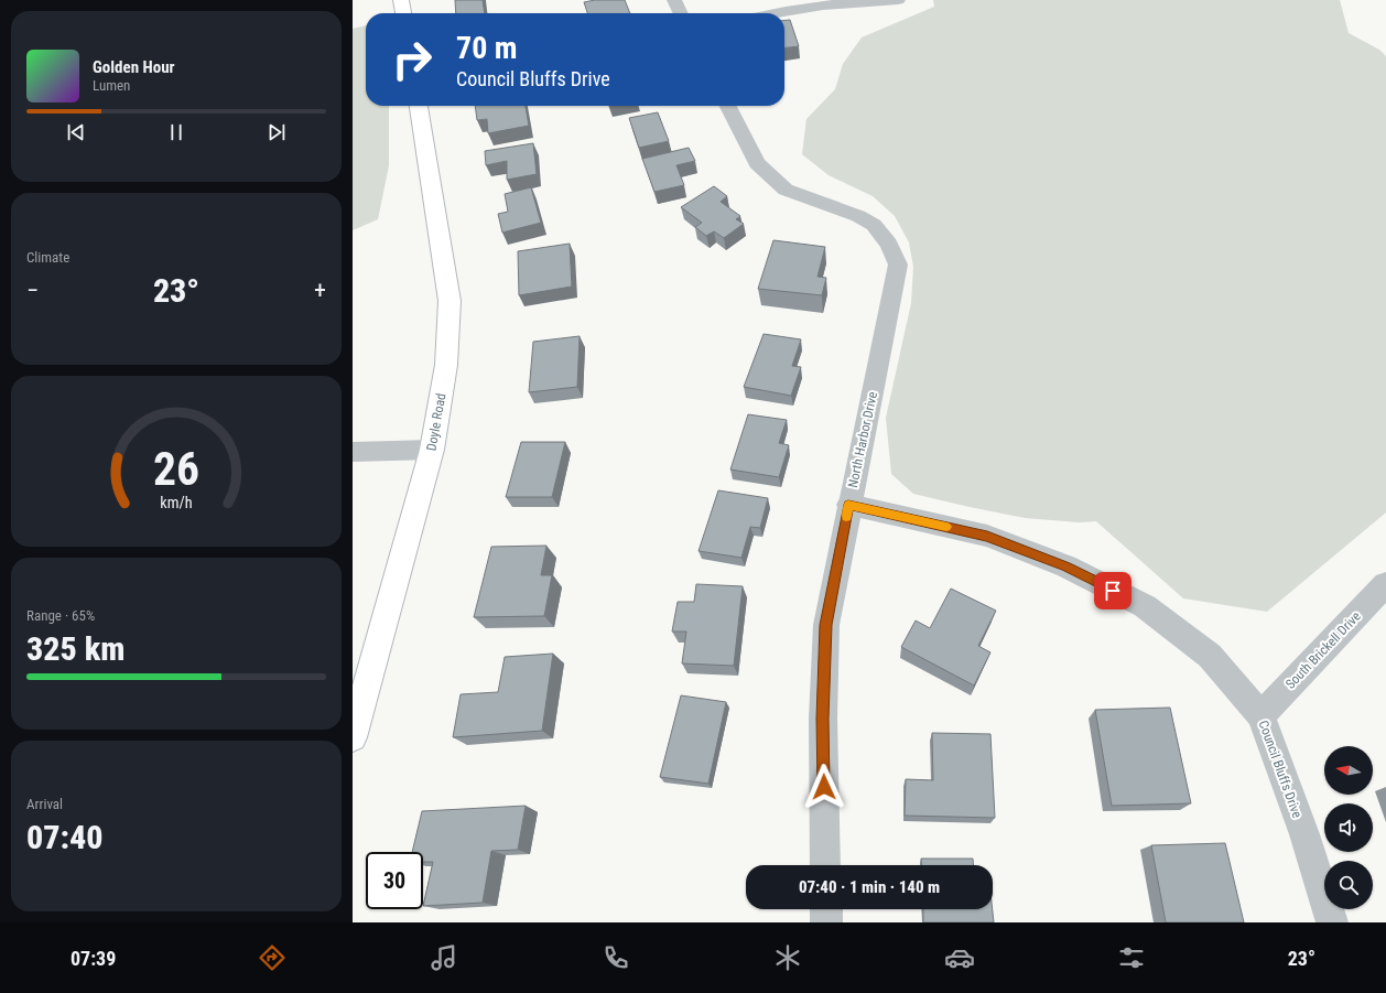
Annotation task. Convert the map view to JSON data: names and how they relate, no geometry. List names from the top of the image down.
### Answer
{
  "streets": {
    "main road": ["Doyle Road"],
    "street": ["North Harbor Drive", "South Brickell Drive", "Council Bluffs Drive"]
  },
  "crossings": [
    ["North Harbor Drive", "Council Bluffs Drive"],
    ["South Brickell Drive", "Council Bluffs Drive"]
  ],
  "north": "left",
  "page": {
    "turn": ["70 m", "Council Bluffs Drive"],
    "song": ["Golden Hour", "Lumen"],
    "tile": [
      "Climate",
      ["Range · 65%", "325 km"],
      ["Arrival", "07:40"]
    ],
    "heat": ["−", "23°", "+"],
    "limit": "30",
    "trip": "07:40 · 1 min · 140 m",
    "tabs": ["07:39", "23°"],
    "gauge": ["26", "km/h"]
  }
}
